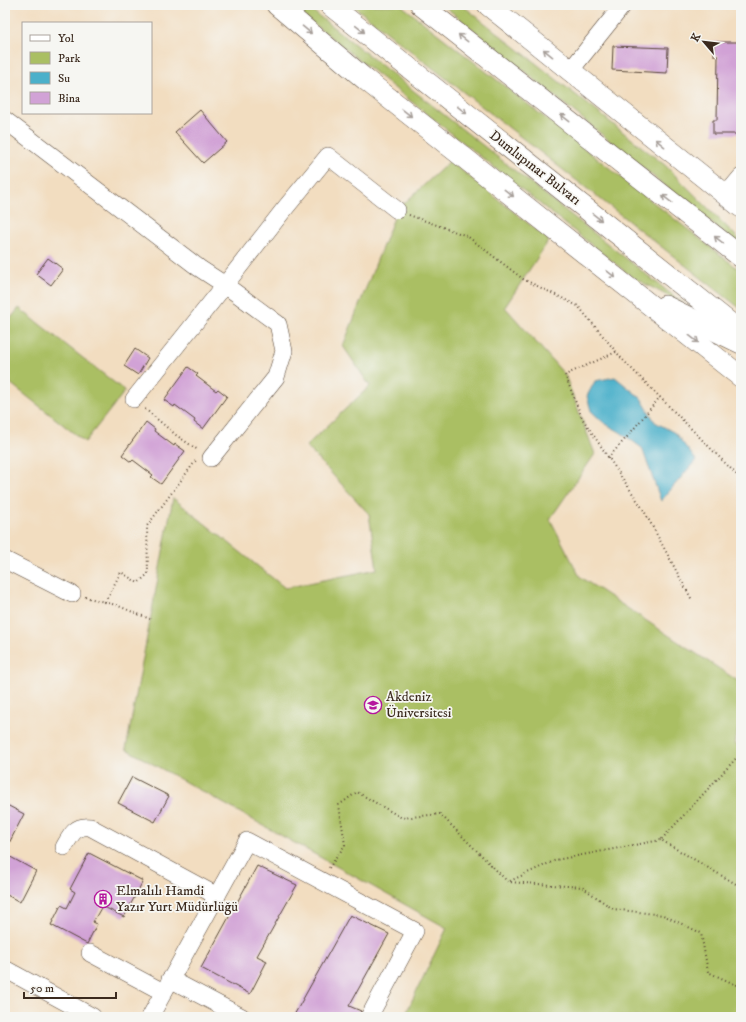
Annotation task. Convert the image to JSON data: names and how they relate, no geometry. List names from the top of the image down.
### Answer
{
  "streets": {
    "main road": ["Dumlupınar Bulvarı"]
  },
  "places": {
    "school or university": ["Akdeniz Üniversitesi"],
    "building": ["Elmalılı Hamdi Yazır Yurt Müdürlüğü"]
  },
  "legend": [
    "Yol",
    "Park",
    "Su",
    "Bina"
  ],
  "scale_bar": "50 m",
  "north": "top left"
}
